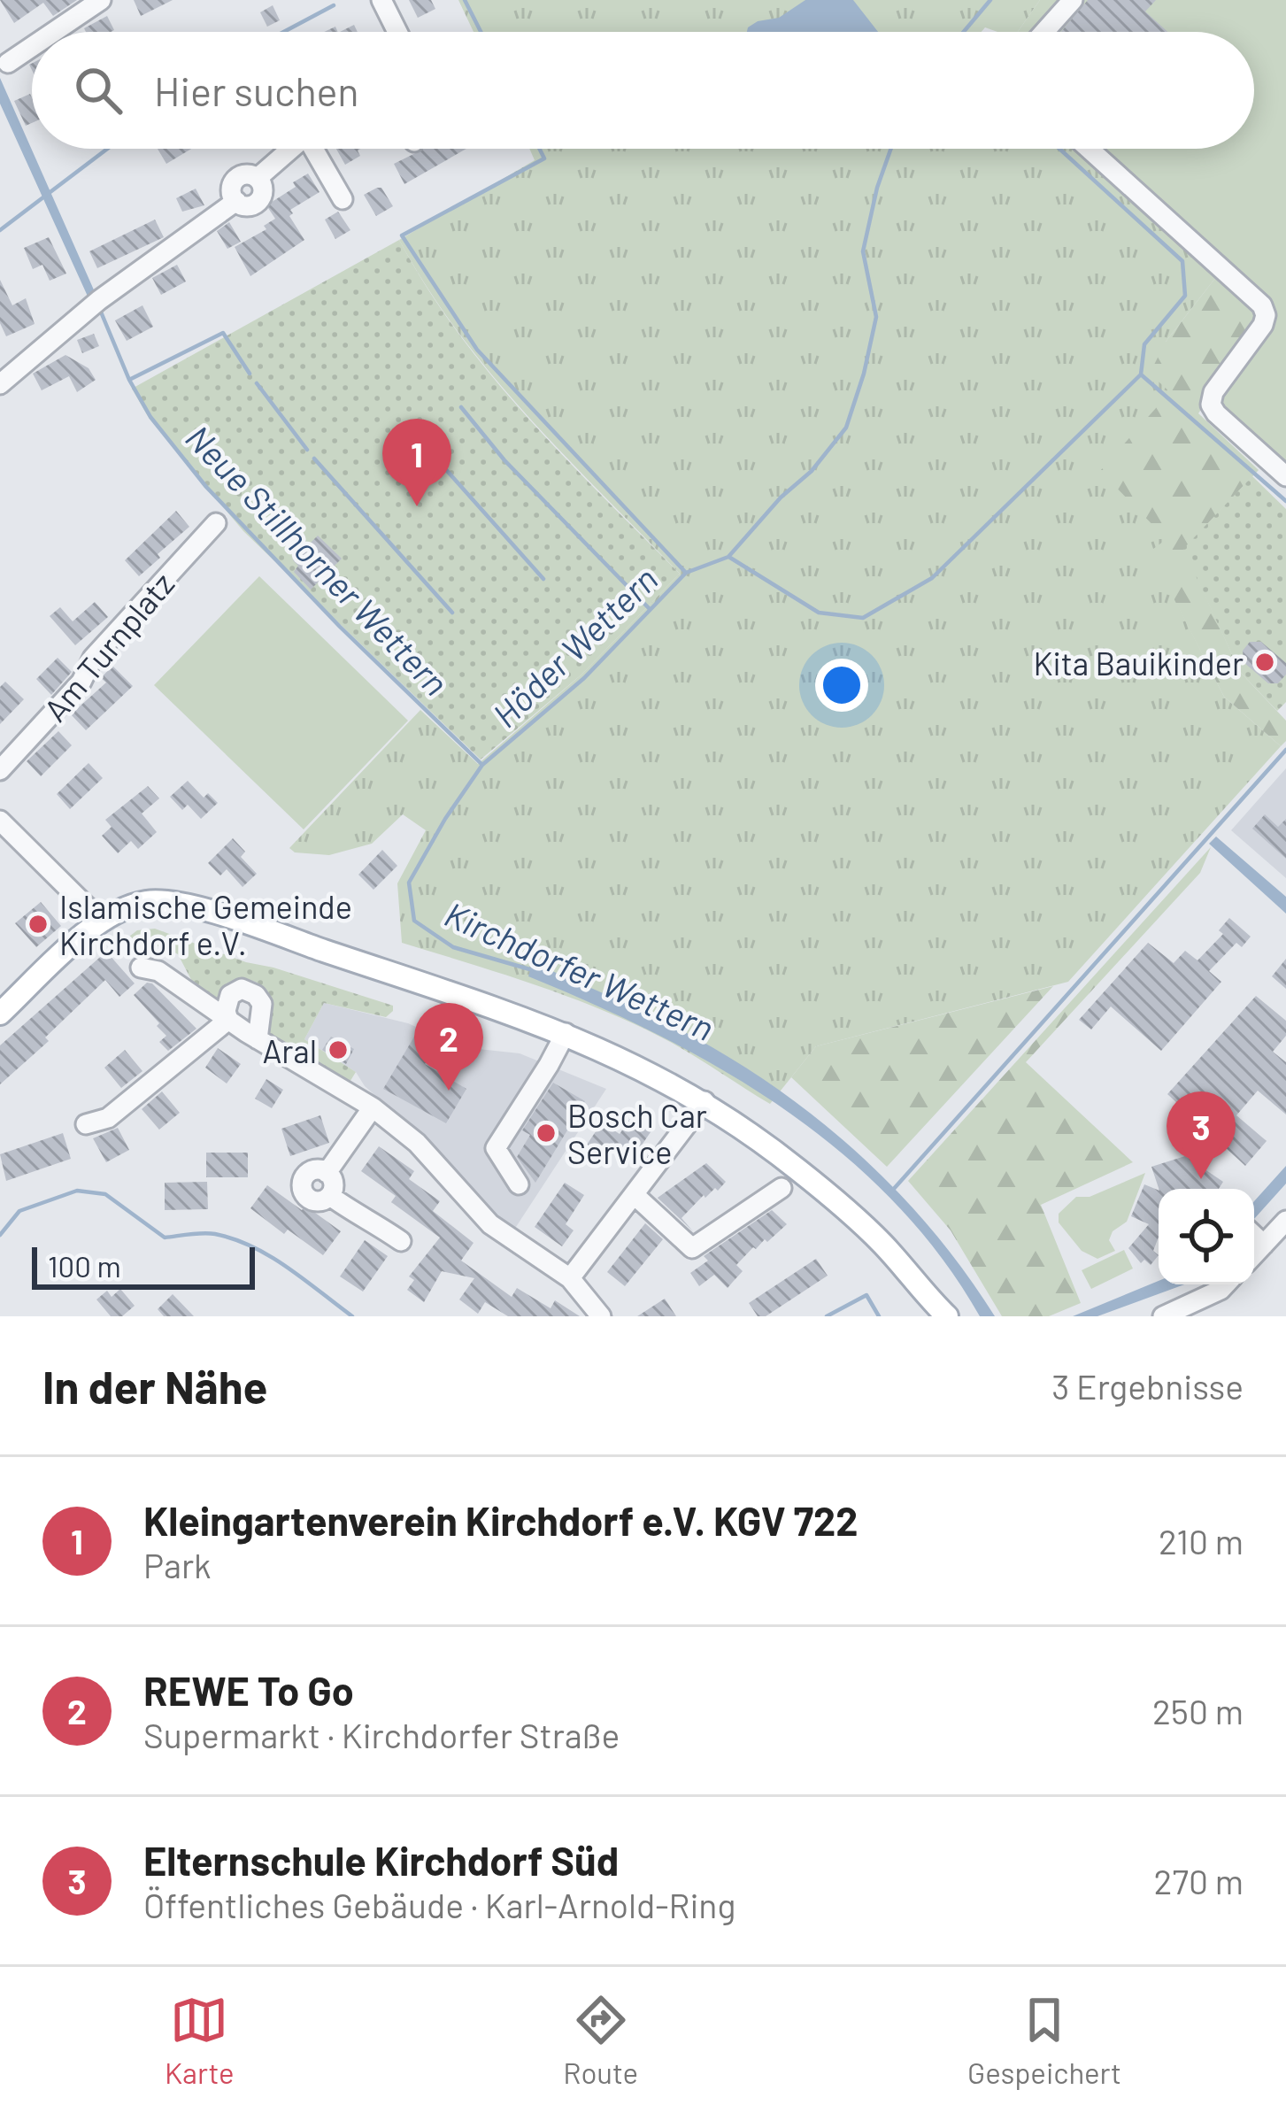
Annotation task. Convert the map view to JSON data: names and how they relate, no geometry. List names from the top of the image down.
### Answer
{
  "streets": {
    "street": ["Am Turnplatz"]
  },
  "water": ["Neue Stillhorner Wettern", "Höder Wettern", "Kirchdorfer Wettern"],
  "places": [
    "Kita Bauikinder",
    "Islamische Gemeinde Kirchdorf e.V.",
    "Aral",
    "Bosch Car Service"
  ],
  "scale_bar": "100 m",
  "page": {
    "search": "Hier suchen",
    "pins": ["1", "2", "3"],
    "scale": "100 m",
    "heading": ["In der Nähe", "3 Ergebnisse"],
    "list": [
      {
        "mark": "1",
        "name": "Kleingartenverein Kirchdorf e.V. KGV 722",
        "note": "Park",
        "value": "210 m"
      },
      {
        "mark": "2",
        "name": "REWE To Go",
        "note": "Supermarkt · Kirchdorfer Straße",
        "value": "250 m"
      },
      {
        "mark": "3",
        "name": "Elternschule Kirchdorf Süd",
        "note": "Öffentliches Gebäude · Karl-Arnold-Ring",
        "value": "270 m"
      }
    ],
    "nav": ["Karte", "Route", "Gespeichert"]
  }
}
